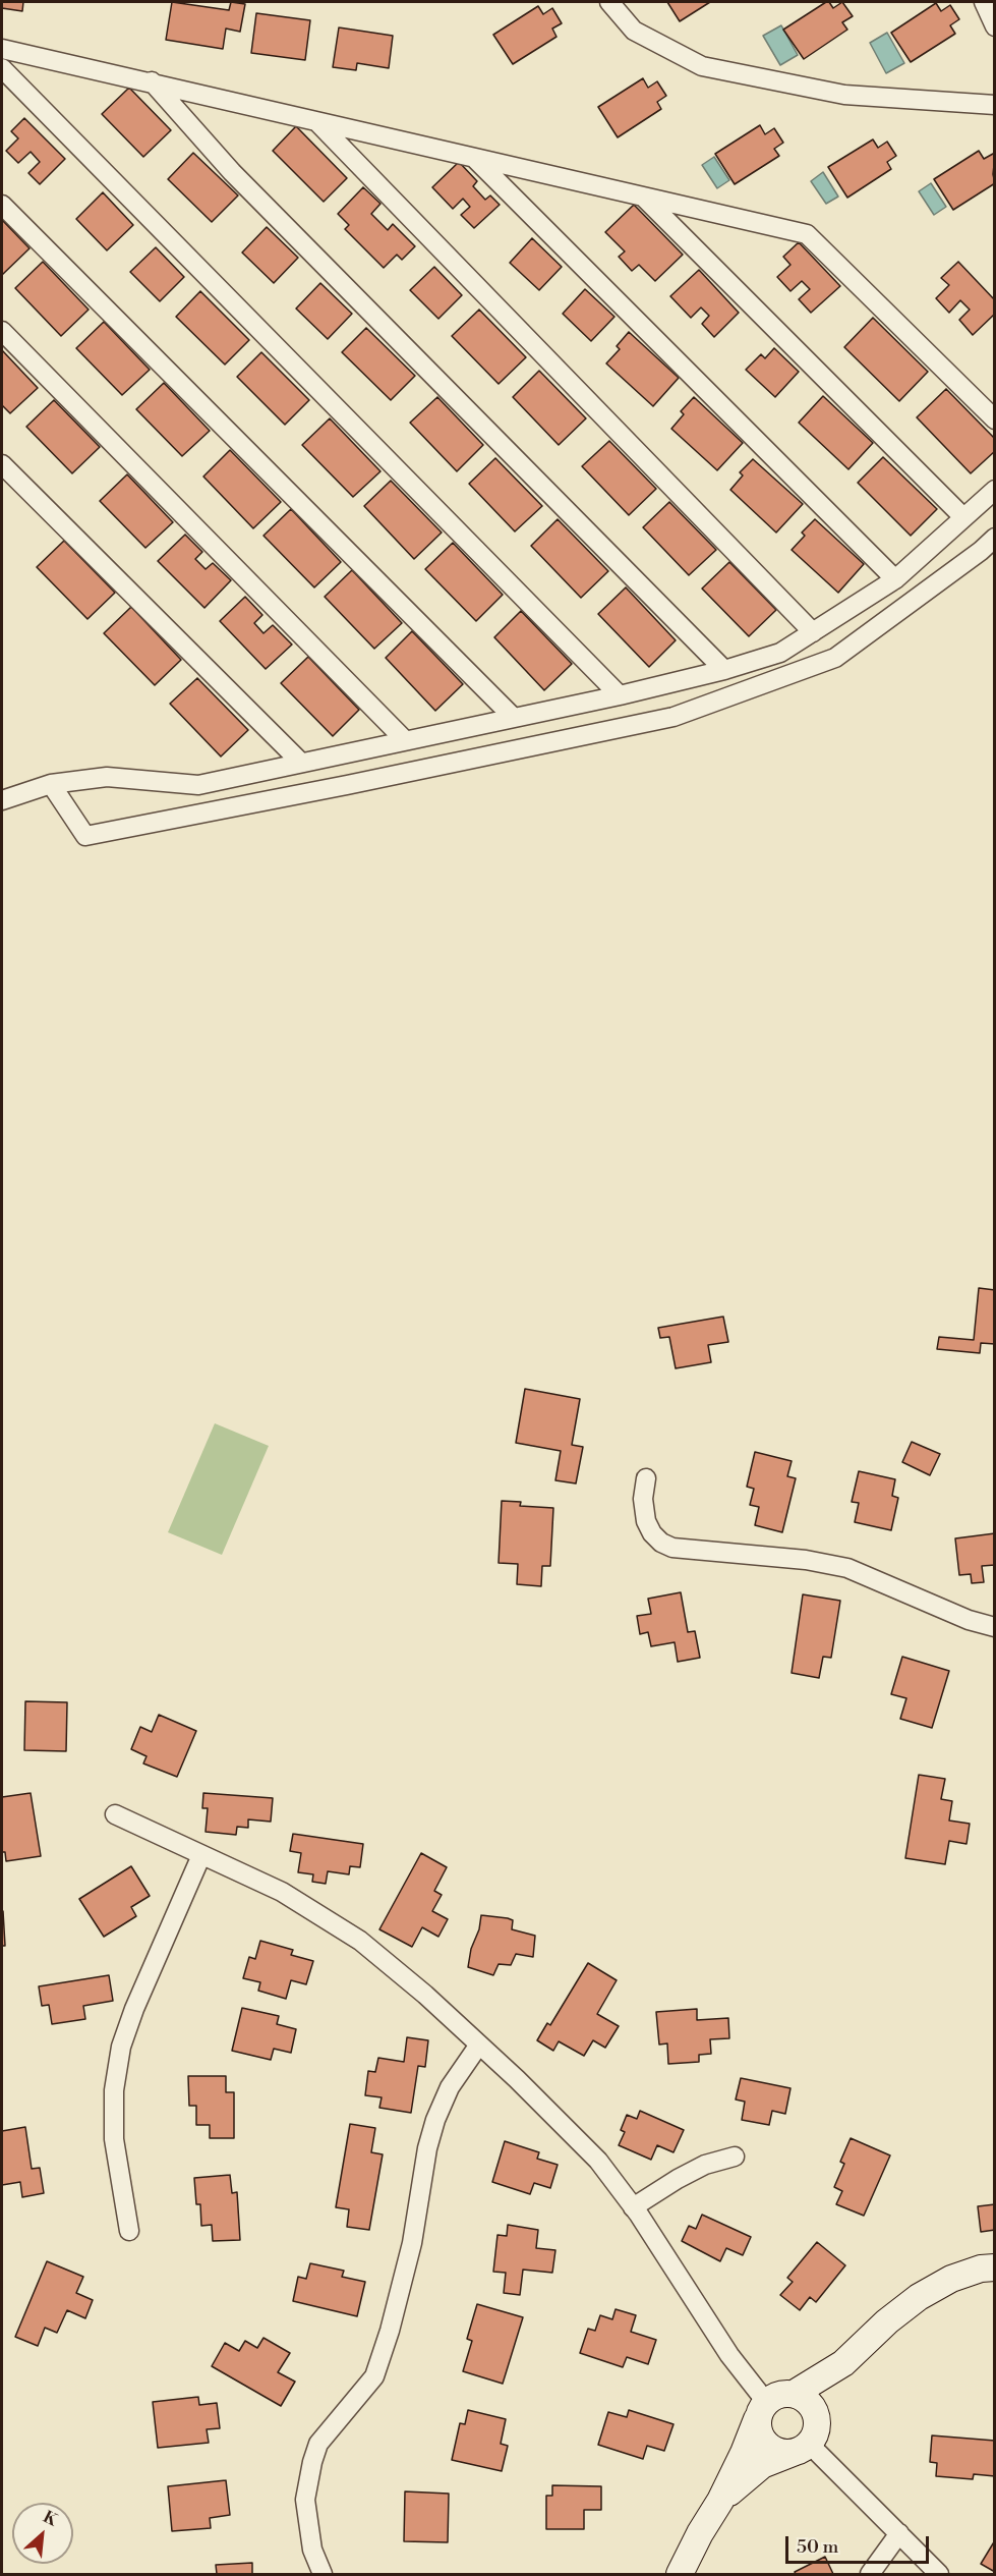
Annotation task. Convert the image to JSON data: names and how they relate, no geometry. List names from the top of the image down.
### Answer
{
  "scale_bar": "50 m",
  "north": "top right"
}
